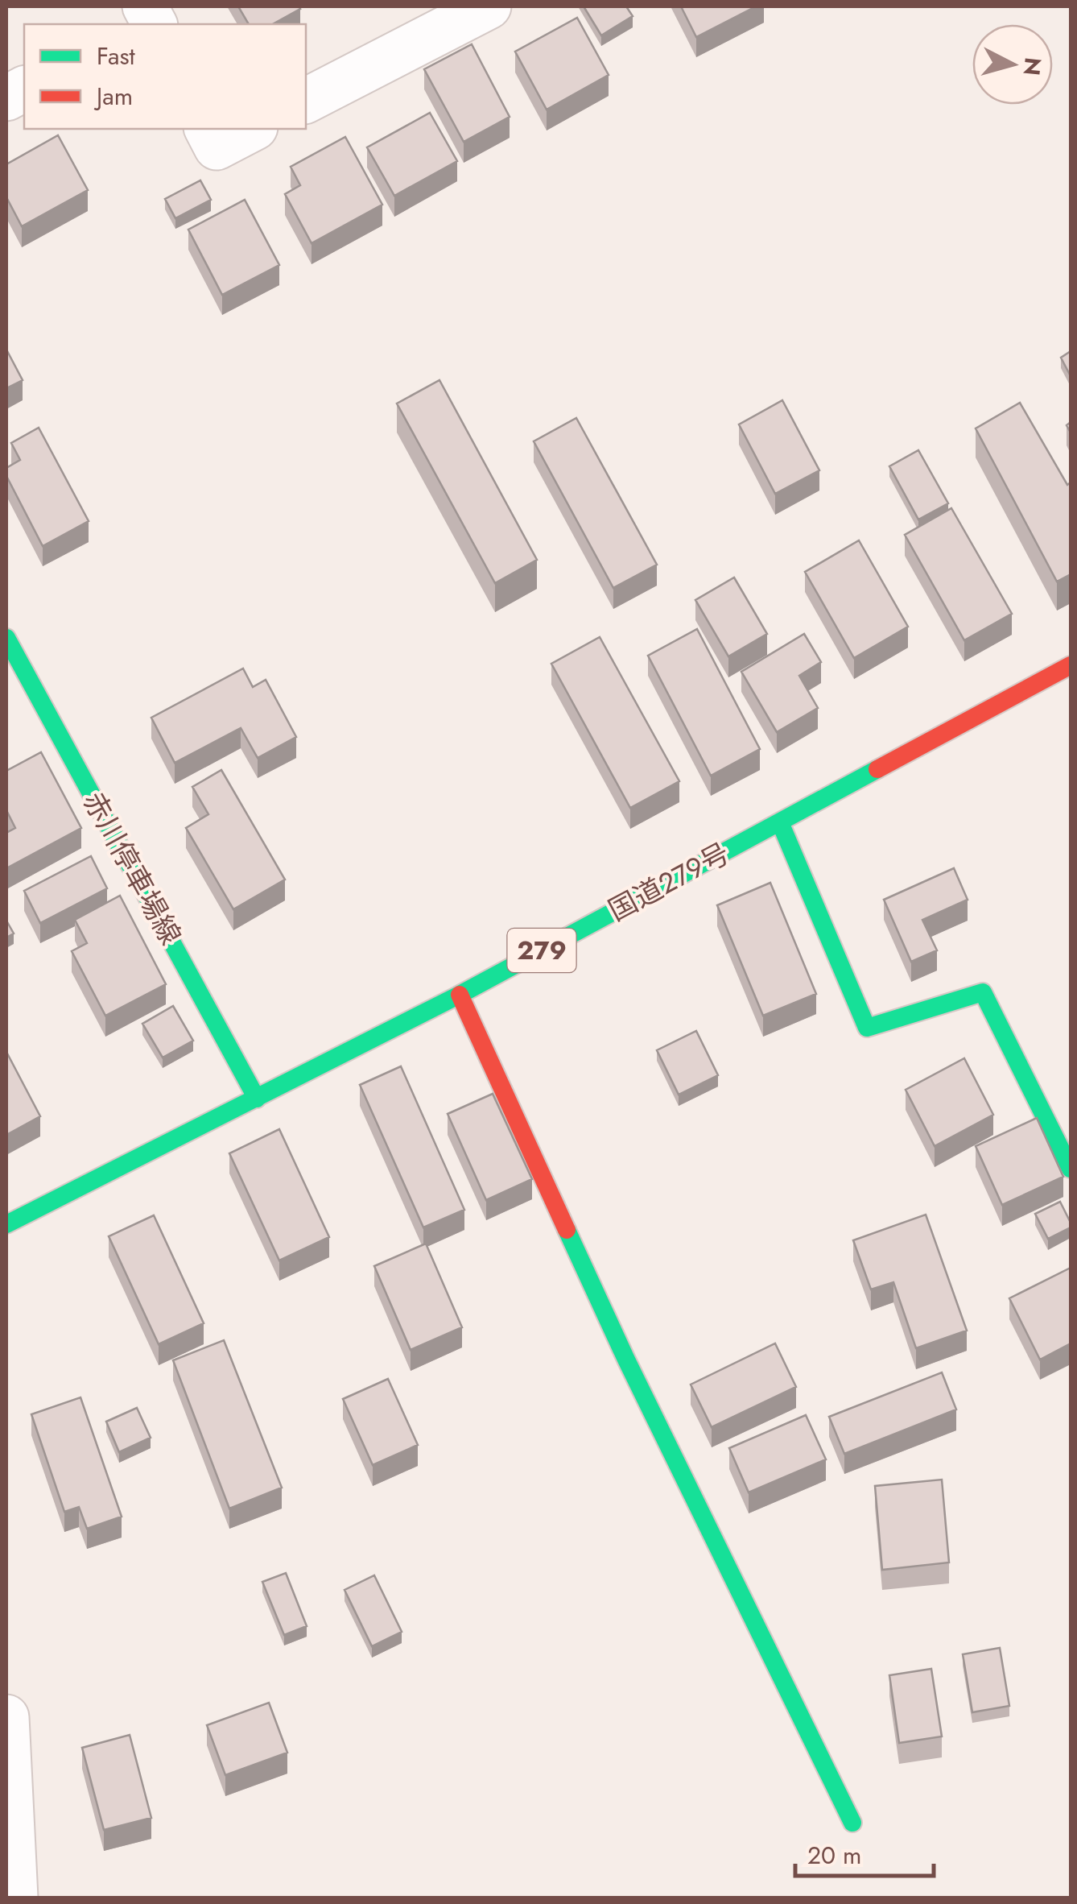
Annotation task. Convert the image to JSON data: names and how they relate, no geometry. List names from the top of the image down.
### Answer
{
  "streets": {
    "main road": ["赤川停車場線", "国道279号", "279"]
  },
  "crossings": [
    ["赤川停車場線", "国道279号"]
  ],
  "legend": ["Fast", "Jam"],
  "scale_bar": "20 m",
  "north": "right"
}
